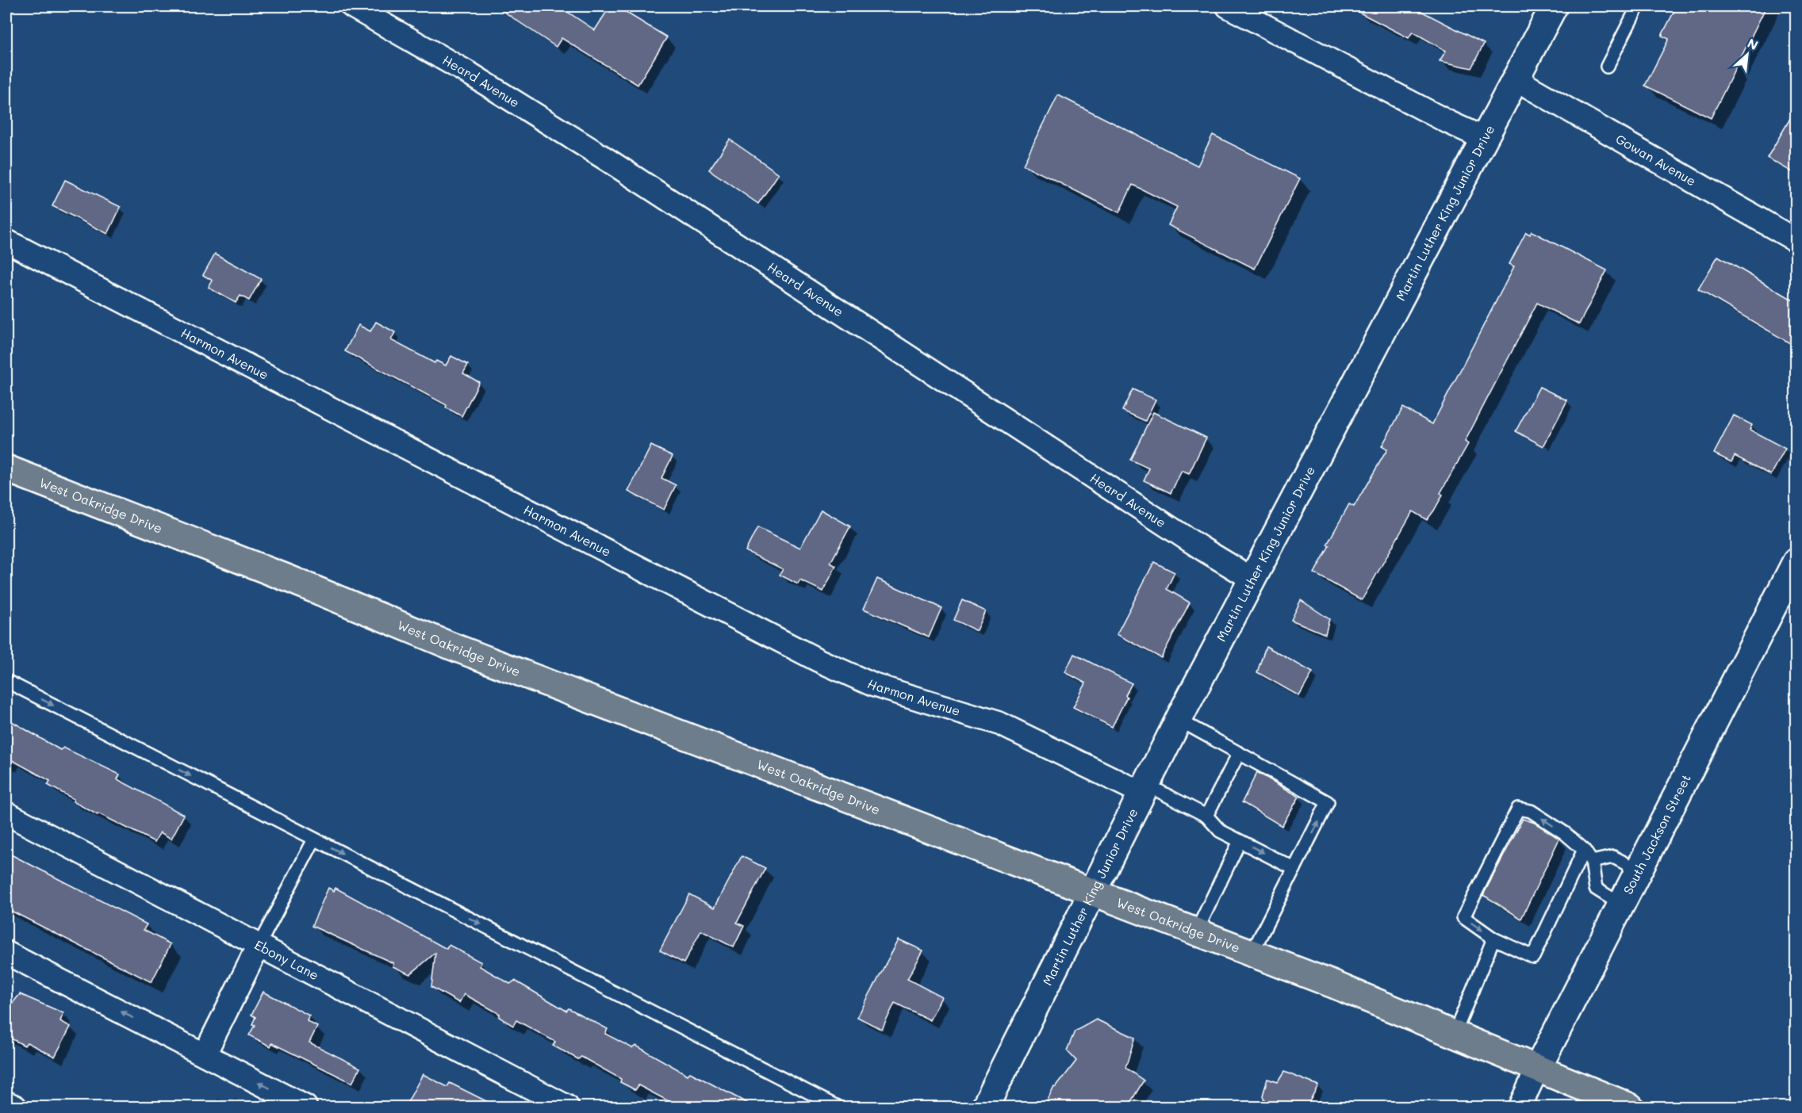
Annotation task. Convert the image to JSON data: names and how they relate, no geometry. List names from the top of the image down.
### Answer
{
  "streets": {
    "main road": ["West Oakridge Drive"],
    "street": [
      "Heard Avenue",
      "Gowan Avenue",
      "Martin Luther King Junior Drive",
      "Harmon Avenue",
      "South Jackson Street",
      "Ebony Lane"
    ]
  },
  "crossings": [
    ["Heard Avenue", "Martin Luther King Junior Drive"],
    ["Gowan Avenue", "Martin Luther King Junior Drive"],
    ["Martin Luther King Junior Drive", "Harmon Avenue"],
    ["Martin Luther King Junior Drive", "West Oakridge Drive"],
    ["West Oakridge Drive", "South Jackson Street"]
  ],
  "north": "top right"
}
